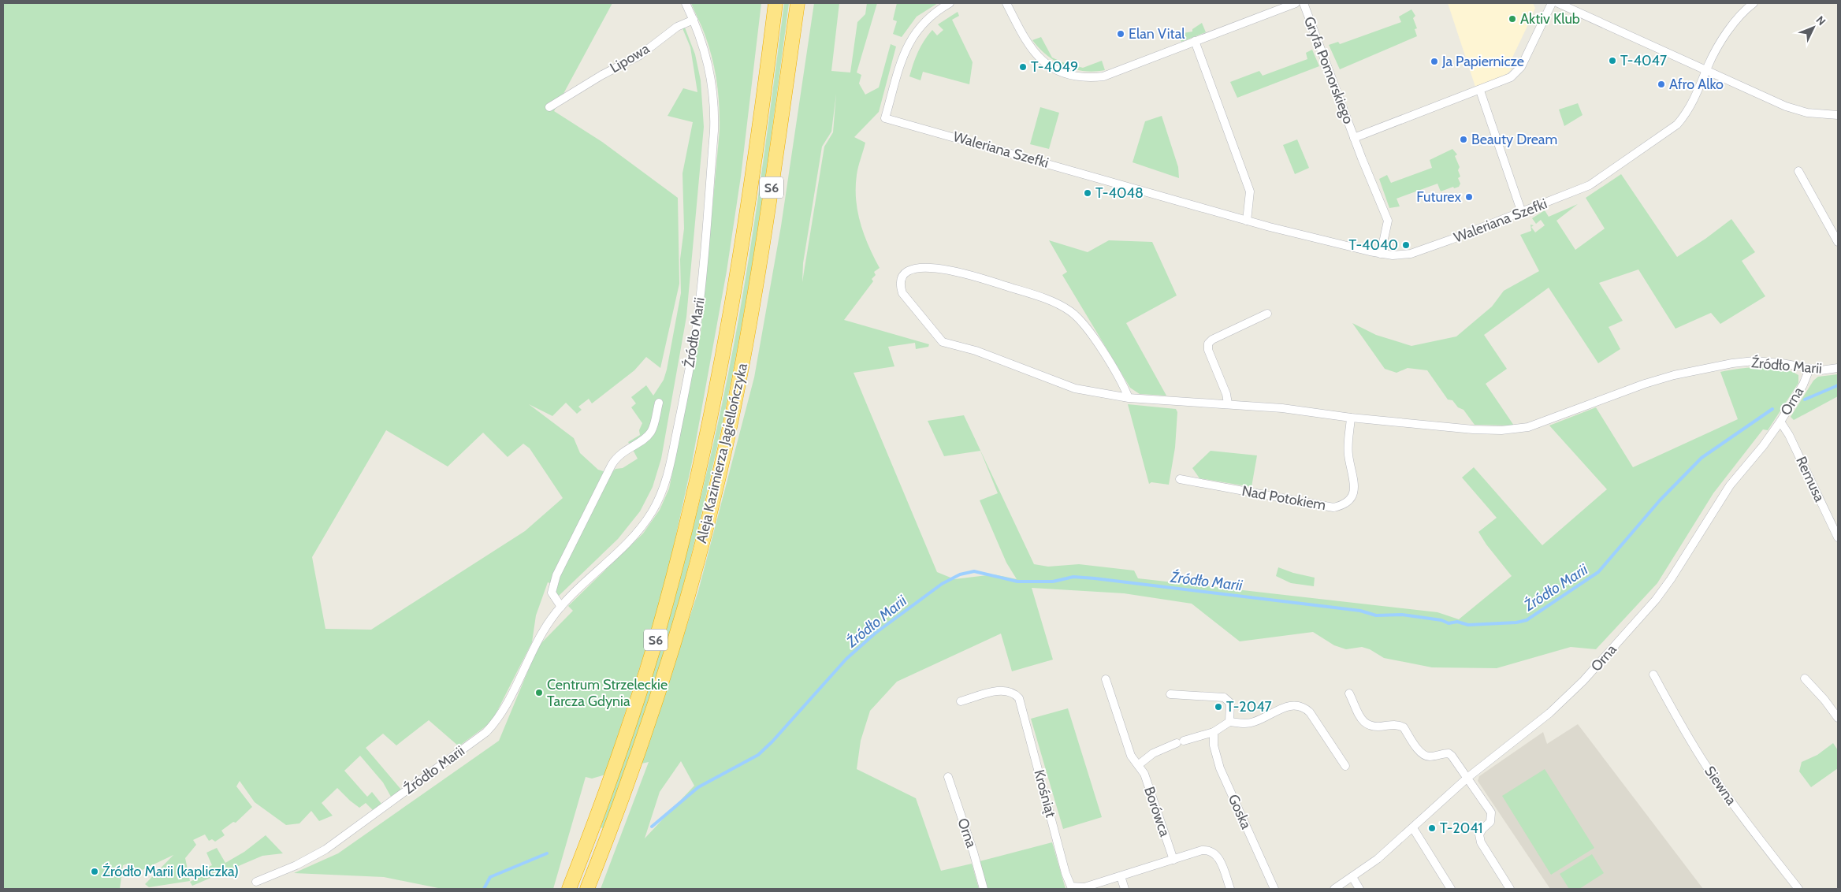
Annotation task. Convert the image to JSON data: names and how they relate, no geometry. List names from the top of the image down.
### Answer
{
  "streets": {
    "highway": ["S6", "Aleja Kazimierza Jagiellończyka"],
    "street": [
      "Lipowa",
      "Gryfa Pomorskiego",
      "Waleriana Szefki",
      "Źródło Marii",
      "Orna",
      "Remusa",
      "Nad Potokiem",
      "Siewna",
      "Krośniąt",
      "Borówca",
      "Goska"
    ]
  },
  "crossings": [
    ["Lipowa", "Źródło Marii"],
    ["Gryfa Pomorskiego", "Waleriana Szefki"],
    ["Źródło Marii", "Orna"],
    ["Źródło Marii", "Nad Potokiem"],
    ["Orna", "Remusa"]
  ],
  "water": ["Źródło Marii"],
  "places": [
    "Aktiv Klub",
    "Elan Vital",
    "T-4047",
    "Ja Papiernicze",
    "T-4049",
    "Afro Alko",
    "Beauty Dream",
    "T-4048",
    "Futurex",
    "T-4040",
    "Centrum Strzeleckie Tarcza Gdynia",
    "T-2047",
    "T-2041",
    "Źródło Marii (kapliczka)"
  ],
  "north": "top right"
}
